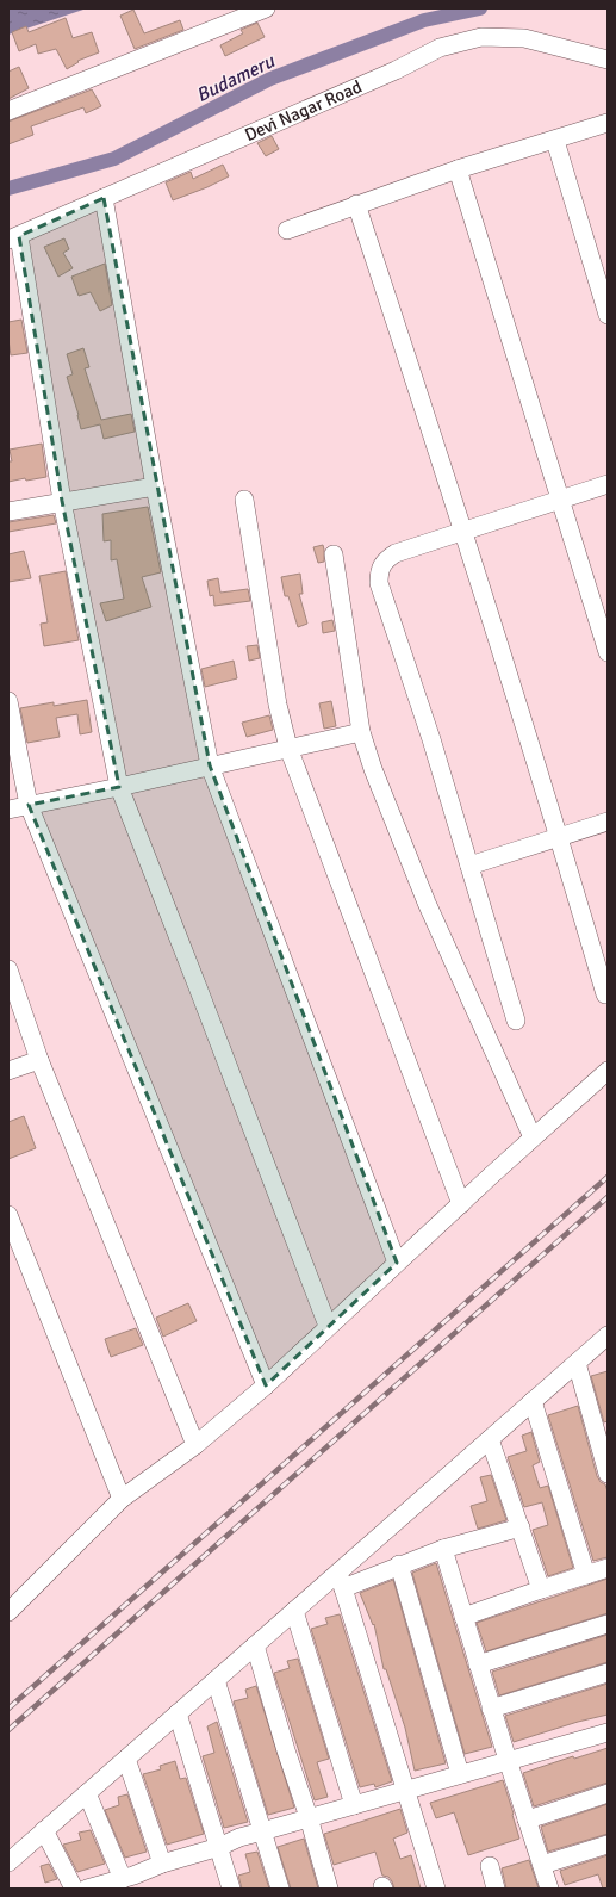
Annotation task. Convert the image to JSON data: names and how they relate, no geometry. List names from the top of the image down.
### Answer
{
  "streets": {
    "street": ["Devi Nagar Road"]
  },
  "water": ["Budameru"]
}
